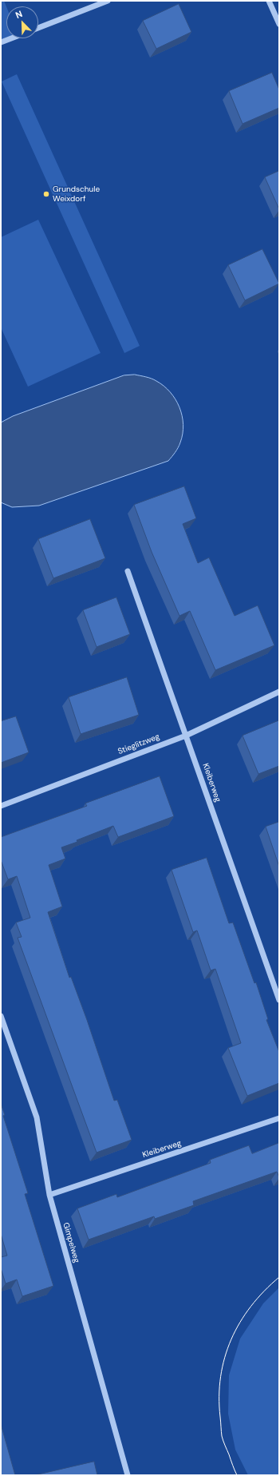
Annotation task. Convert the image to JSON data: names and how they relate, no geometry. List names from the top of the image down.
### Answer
{
  "streets": {
    "street": ["Stieglitzweg", "Kleiberweg", "Gimpelweg"]
  },
  "crossings": [
    ["Stieglitzweg", "Kleiberweg"],
    ["Kleiberweg", "Gimpelweg"]
  ],
  "places": ["Grundschule Weixdorf"],
  "north": "top left"
}
